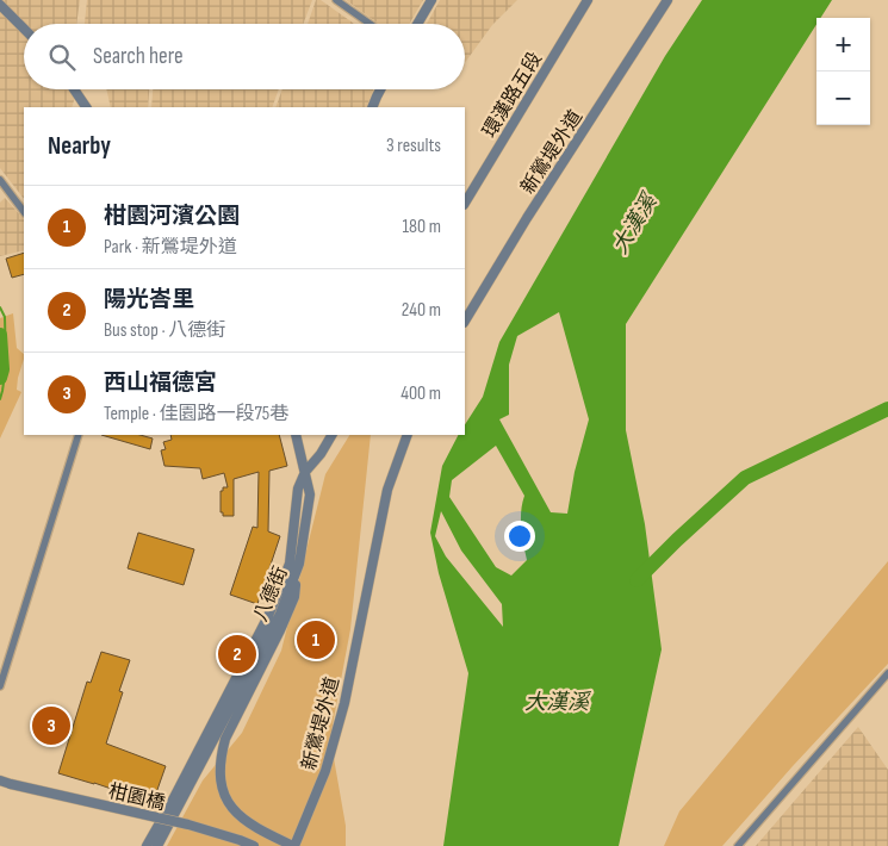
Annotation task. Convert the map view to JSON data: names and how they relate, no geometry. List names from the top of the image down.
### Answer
{
  "streets": {
    "street": [
      "環漢路五段",
      "新鶯堤外道",
      "八德街",
      "柑園橋"
    ]
  },
  "water": ["大漢溪"],
  "page": {
    "map_buttons": ["+", "−"],
    "search": "Search here",
    "heading": ["Nearby", "3 results"],
    "list": [
      {
        "mark": "1",
        "name": "柑園河濱公園",
        "note": "Park · 新鶯堤外道",
        "value": "180 m"
      },
      {
        "mark": "2",
        "name": "陽光峇里",
        "note": "Bus stop · 八德街",
        "value": "240 m"
      },
      {
        "mark": "3",
        "name": "西山福德宮",
        "note": "Temple · 佳園路一段75巷",
        "value": "400 m"
      }
    ],
    "pins": ["1", "2", "3"]
  }
}
